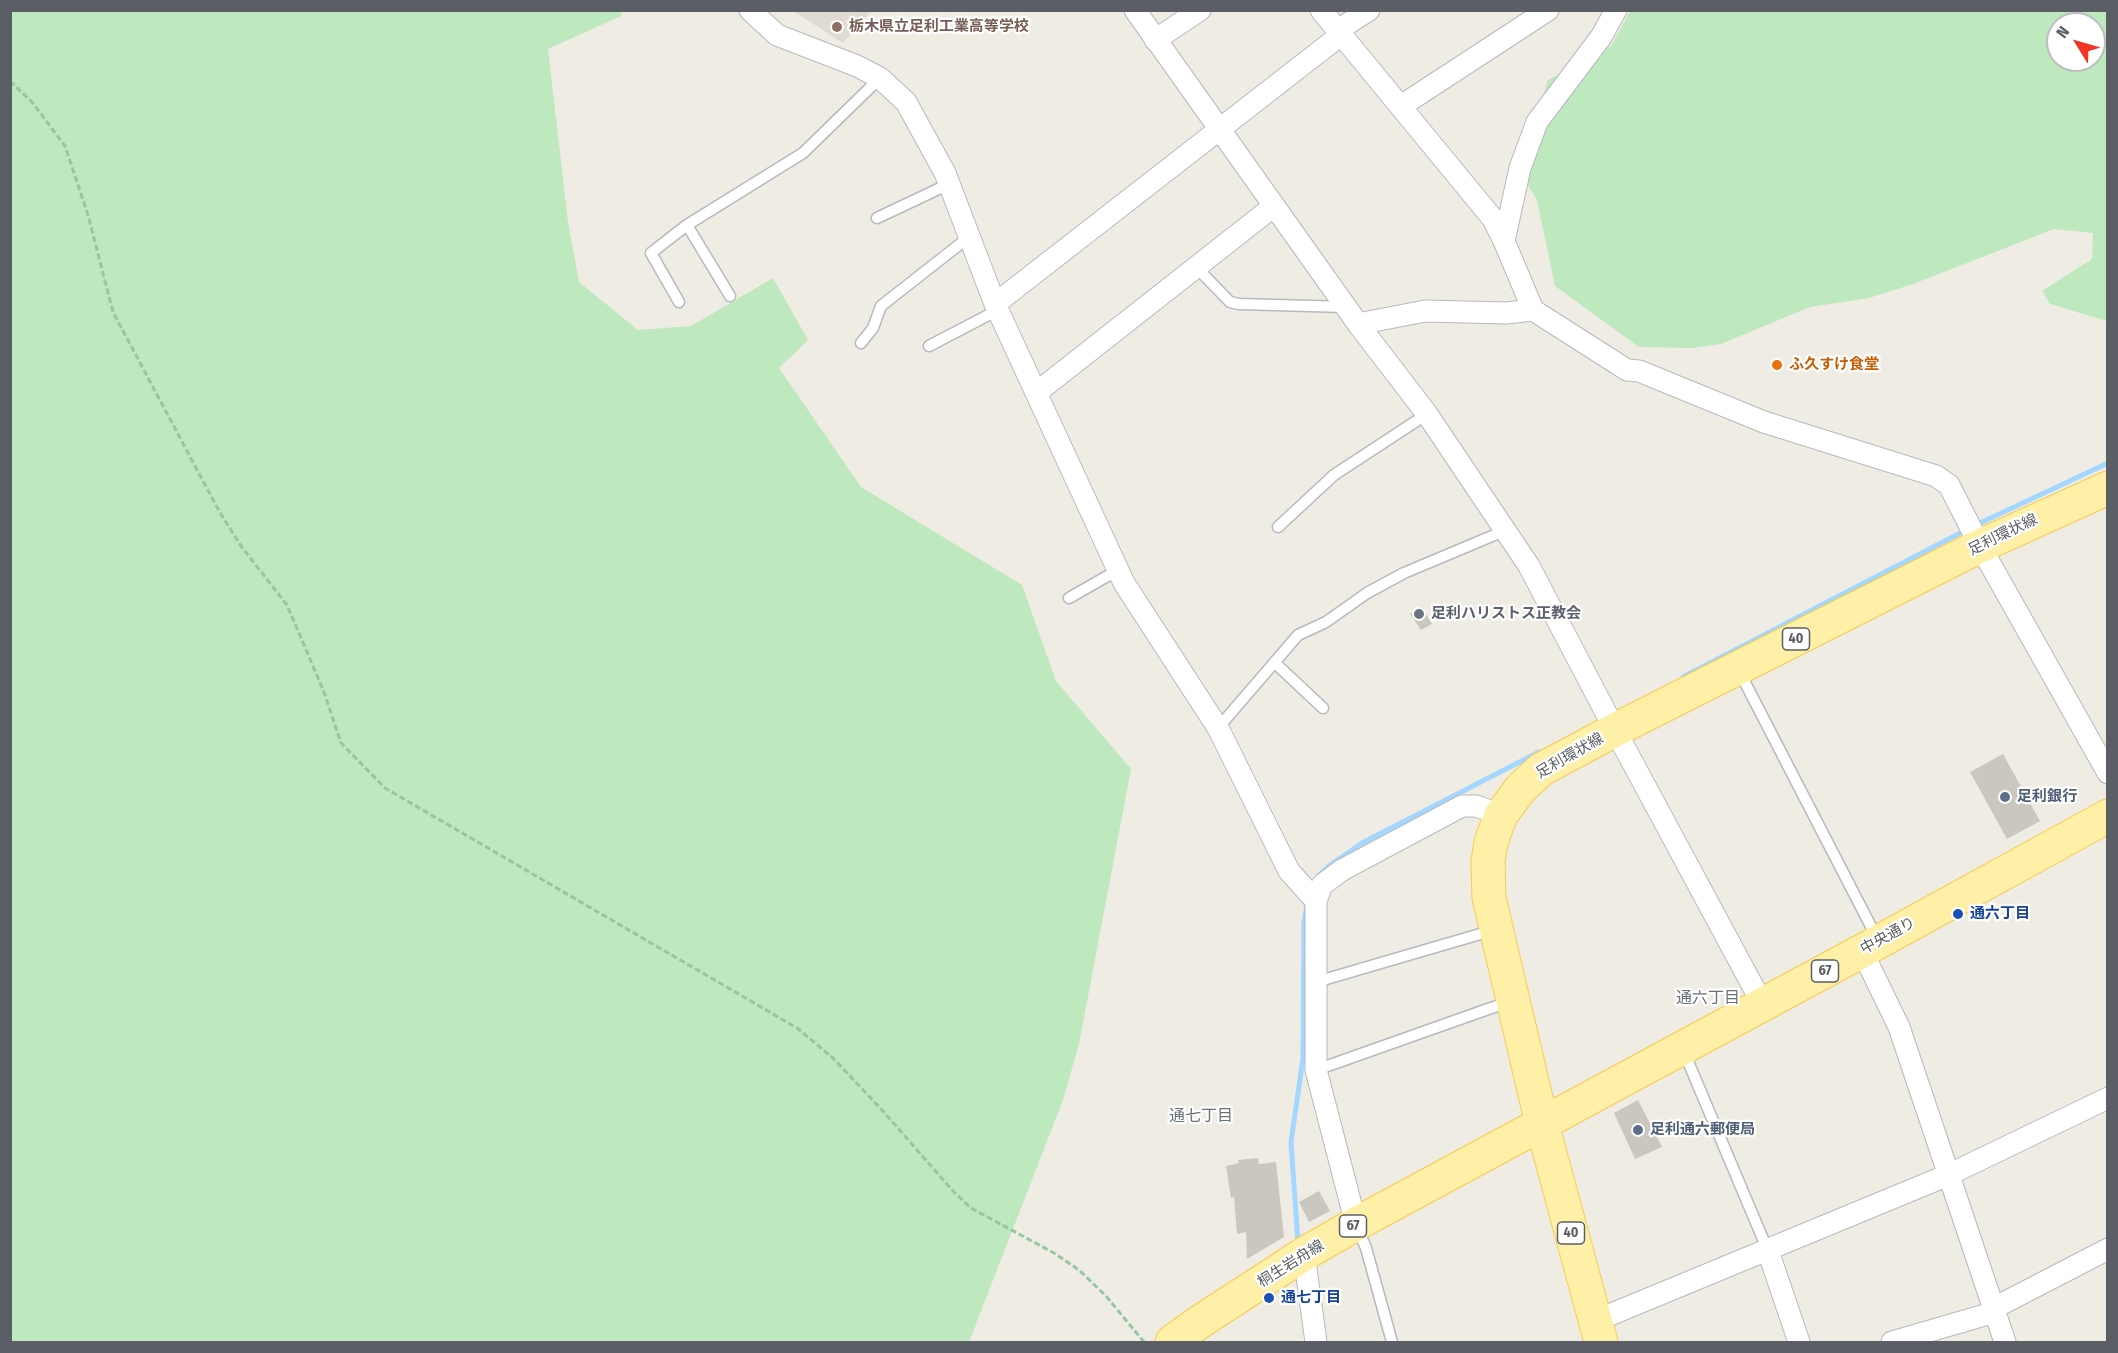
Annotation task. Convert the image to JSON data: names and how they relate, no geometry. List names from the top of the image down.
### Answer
{
  "streets": {
    "main road": [
      "足利環状線",
      "40",
      "中央通り",
      "67",
      "桐生岩舟線"
    ]
  },
  "crossings": [
    ["足利環状線", "中央通り"],
    ["足利環状線", "桐生岩舟線"],
    ["中央通り", "桐生岩舟線"]
  ],
  "districts": ["通六丁目", "通七丁目"],
  "places": [
    "栃木県立足利工業高等学校",
    "ふ久すけ食堂",
    "足利ハリストス正教会",
    "足利銀行",
    "通六丁目",
    "足利通六郵便局",
    "通七丁目"
  ],
  "north": "top left"
}
